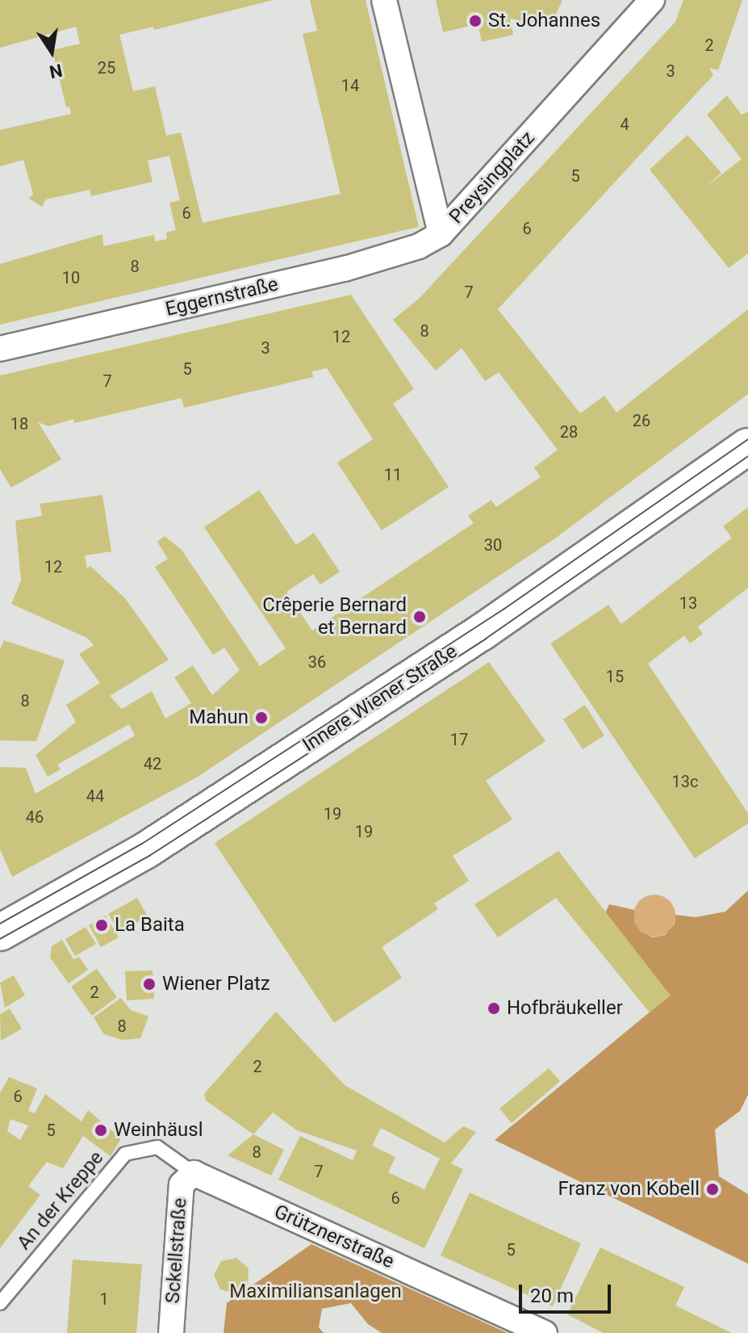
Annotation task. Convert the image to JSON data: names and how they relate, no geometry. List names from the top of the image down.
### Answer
{
  "streets": {
    "main road": ["Innere Wiener Straße"],
    "street": [
      "Preysingplatz",
      "Eggernstraße",
      "Grütznerstraße",
      "Sckellstraße"
    ],
    "lane": ["An der Kreppe"]
  },
  "crossings": [
    ["Preysingplatz", "Eggernstraße"],
    ["An der Kreppe", "Grütznerstraße"],
    ["An der Kreppe", "Sckellstraße"],
    ["Grütznerstraße", "Sckellstraße"]
  ],
  "parks": ["Maximiliansanlagen"],
  "places": [
    "St. Johannes",
    "Crêperie Bernard et Bernard",
    "Mahun",
    "La Baita",
    "Wiener Platz",
    "Hofbräukeller",
    "Weinhäusl",
    "Franz von Kobell"
  ],
  "house_numbers": [
    "2",
    "25",
    "3",
    "14",
    "4",
    "5",
    "6",
    "6",
    "8",
    "10",
    "7",
    "8",
    "12",
    "3",
    "5",
    "7",
    "26",
    "18",
    "28",
    "11",
    "30",
    "12",
    "13",
    "36",
    "15",
    "8",
    "17",
    "42",
    "13c",
    "44",
    "19",
    "46",
    "19",
    "2",
    "8",
    "2",
    "6",
    "5",
    "8",
    "7",
    "6",
    "5",
    "1"
  ],
  "scale_bar": "20 m",
  "north": "bottom"
}
